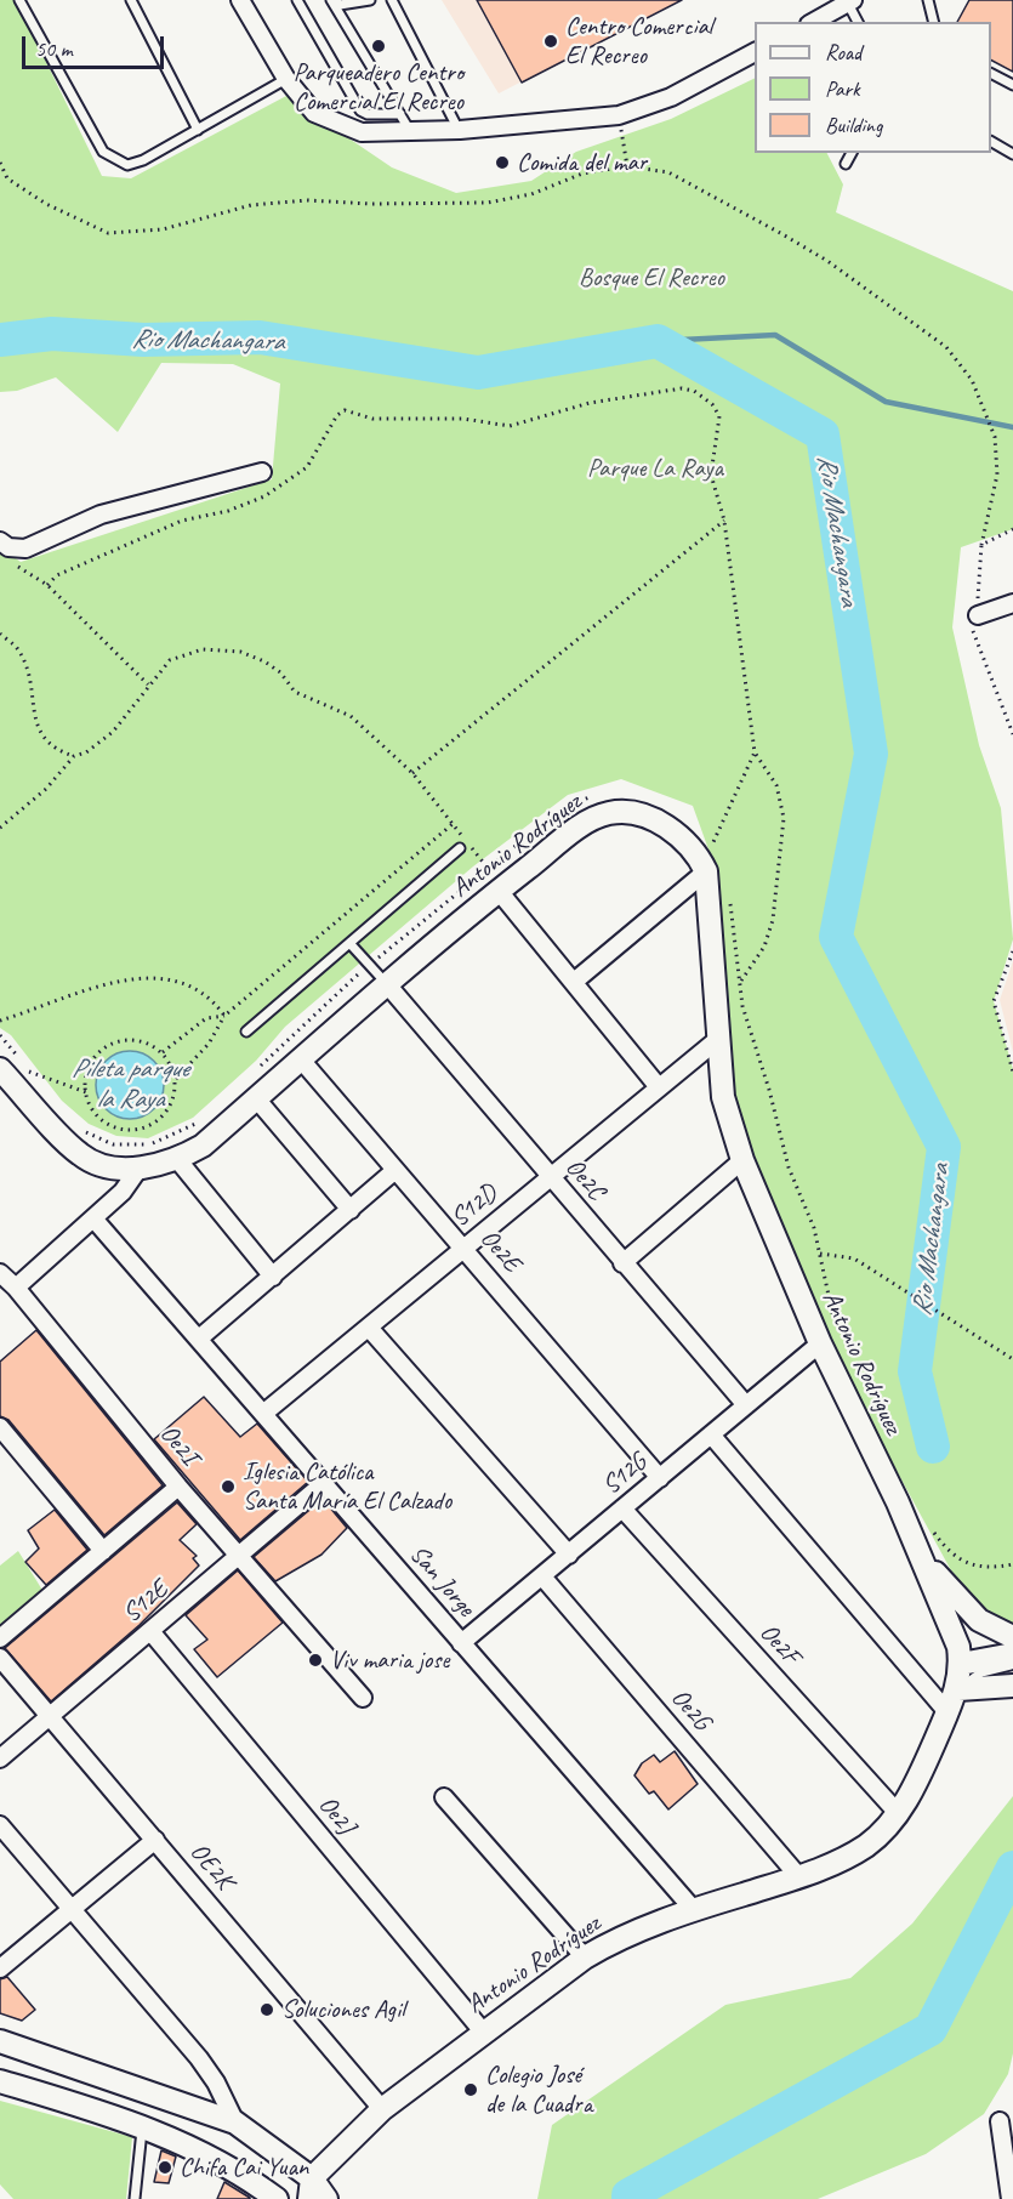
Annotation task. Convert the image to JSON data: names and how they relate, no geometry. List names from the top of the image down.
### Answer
{
  "streets": {
    "street": [
      "Antonio Rodríguez",
      "Oe2C",
      "S12D",
      "Oe2E",
      "Oe2I",
      "S12G",
      "San Jorge",
      "S12E",
      "Oe2F",
      "Oe2G",
      "Oe2J",
      "OE2K"
    ]
  },
  "crossings": [
    ["Antonio Rodríguez", "Oe2C"],
    ["Antonio Rodríguez", "S12D"],
    ["Antonio Rodríguez", "Oe2E"],
    ["Antonio Rodríguez", "S12G"],
    ["Antonio Rodríguez", "San Jorge"],
    ["Antonio Rodríguez", "Oe2F"],
    ["Antonio Rodríguez", "Oe2G"],
    ["Antonio Rodríguez", "Oe2J"],
    ["Antonio Rodríguez", "OE2K"],
    ["Oe2C", "S12D"],
    ["Oe2C", "S12G"],
    ["S12D", "Oe2E"],
    ["S12D", "San Jorge"],
    ["Oe2E", "S12G"],
    ["Oe2I", "S12E"],
    ["S12G", "San Jorge"],
    ["S12G", "Oe2F"],
    ["S12G", "Oe2G"],
    ["San Jorge", "S12E"],
    ["S12E", "Oe2J"],
    ["S12E", "OE2K"]
  ],
  "water": ["Rio Machangara", "Pileta parque la Raya"],
  "parks": ["Bosque El Recreo", "Parque La Raya"],
  "places": [
    "Centro Comercial El Recreo",
    "Parqueadero Centro Comercial El Recreo",
    "Comida del mar",
    "Iglesia Católica Santa María El Calzado",
    "Viv maria jose",
    "Soluciones Agil",
    "Colegio José de la Cuadra",
    "Chifa Cai Yuan"
  ],
  "legend": ["Road", "Park", "Building"],
  "scale_bar": "50 m"
}
